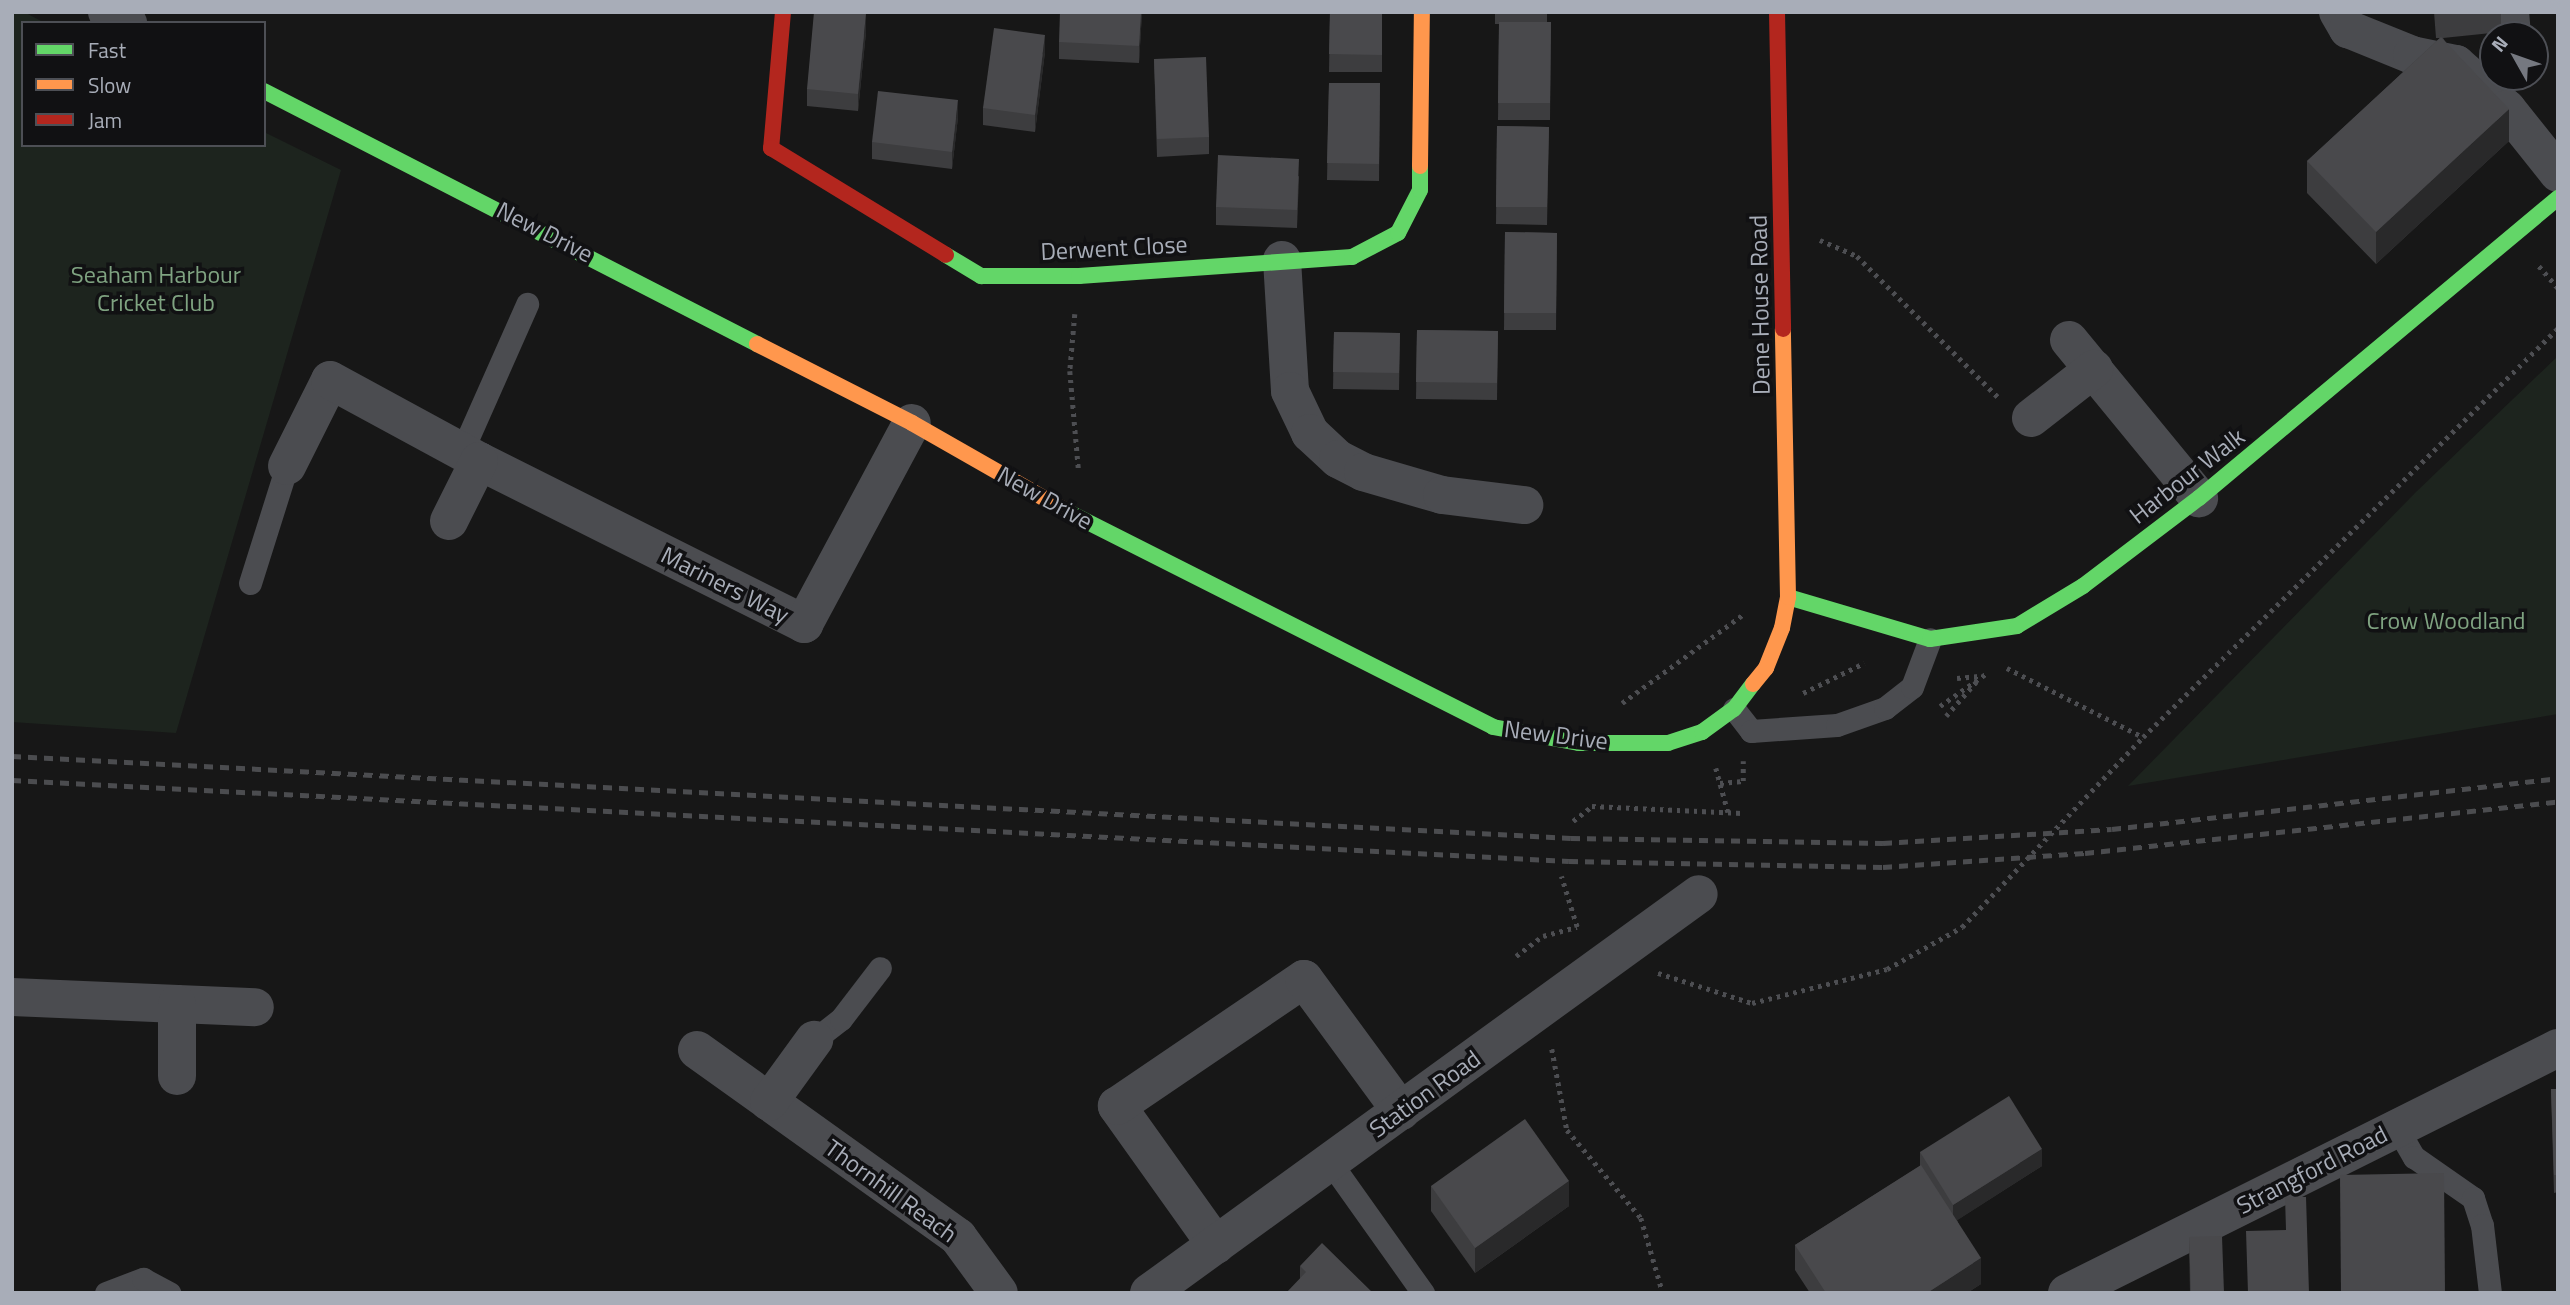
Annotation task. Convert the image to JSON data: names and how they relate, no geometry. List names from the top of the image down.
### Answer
{
  "streets": {
    "street": [
      "New Drive",
      "Derwent Close",
      "Dene House Road",
      "Harbour Walk",
      "Mariners Way",
      "Station Road",
      "Strangford Road",
      "Thornhill Reach"
    ]
  },
  "crossings": [
    ["New Drive", "Dene House Road"],
    ["New Drive", "Harbour Walk"],
    ["New Drive", "Mariners Way"],
    ["Dene House Road", "Harbour Walk"]
  ],
  "parks": ["Seaham Harbour Cricket Club", "Crow Woodland"],
  "legend": ["Fast", "Slow", "Jam"],
  "north": "top left"
}
